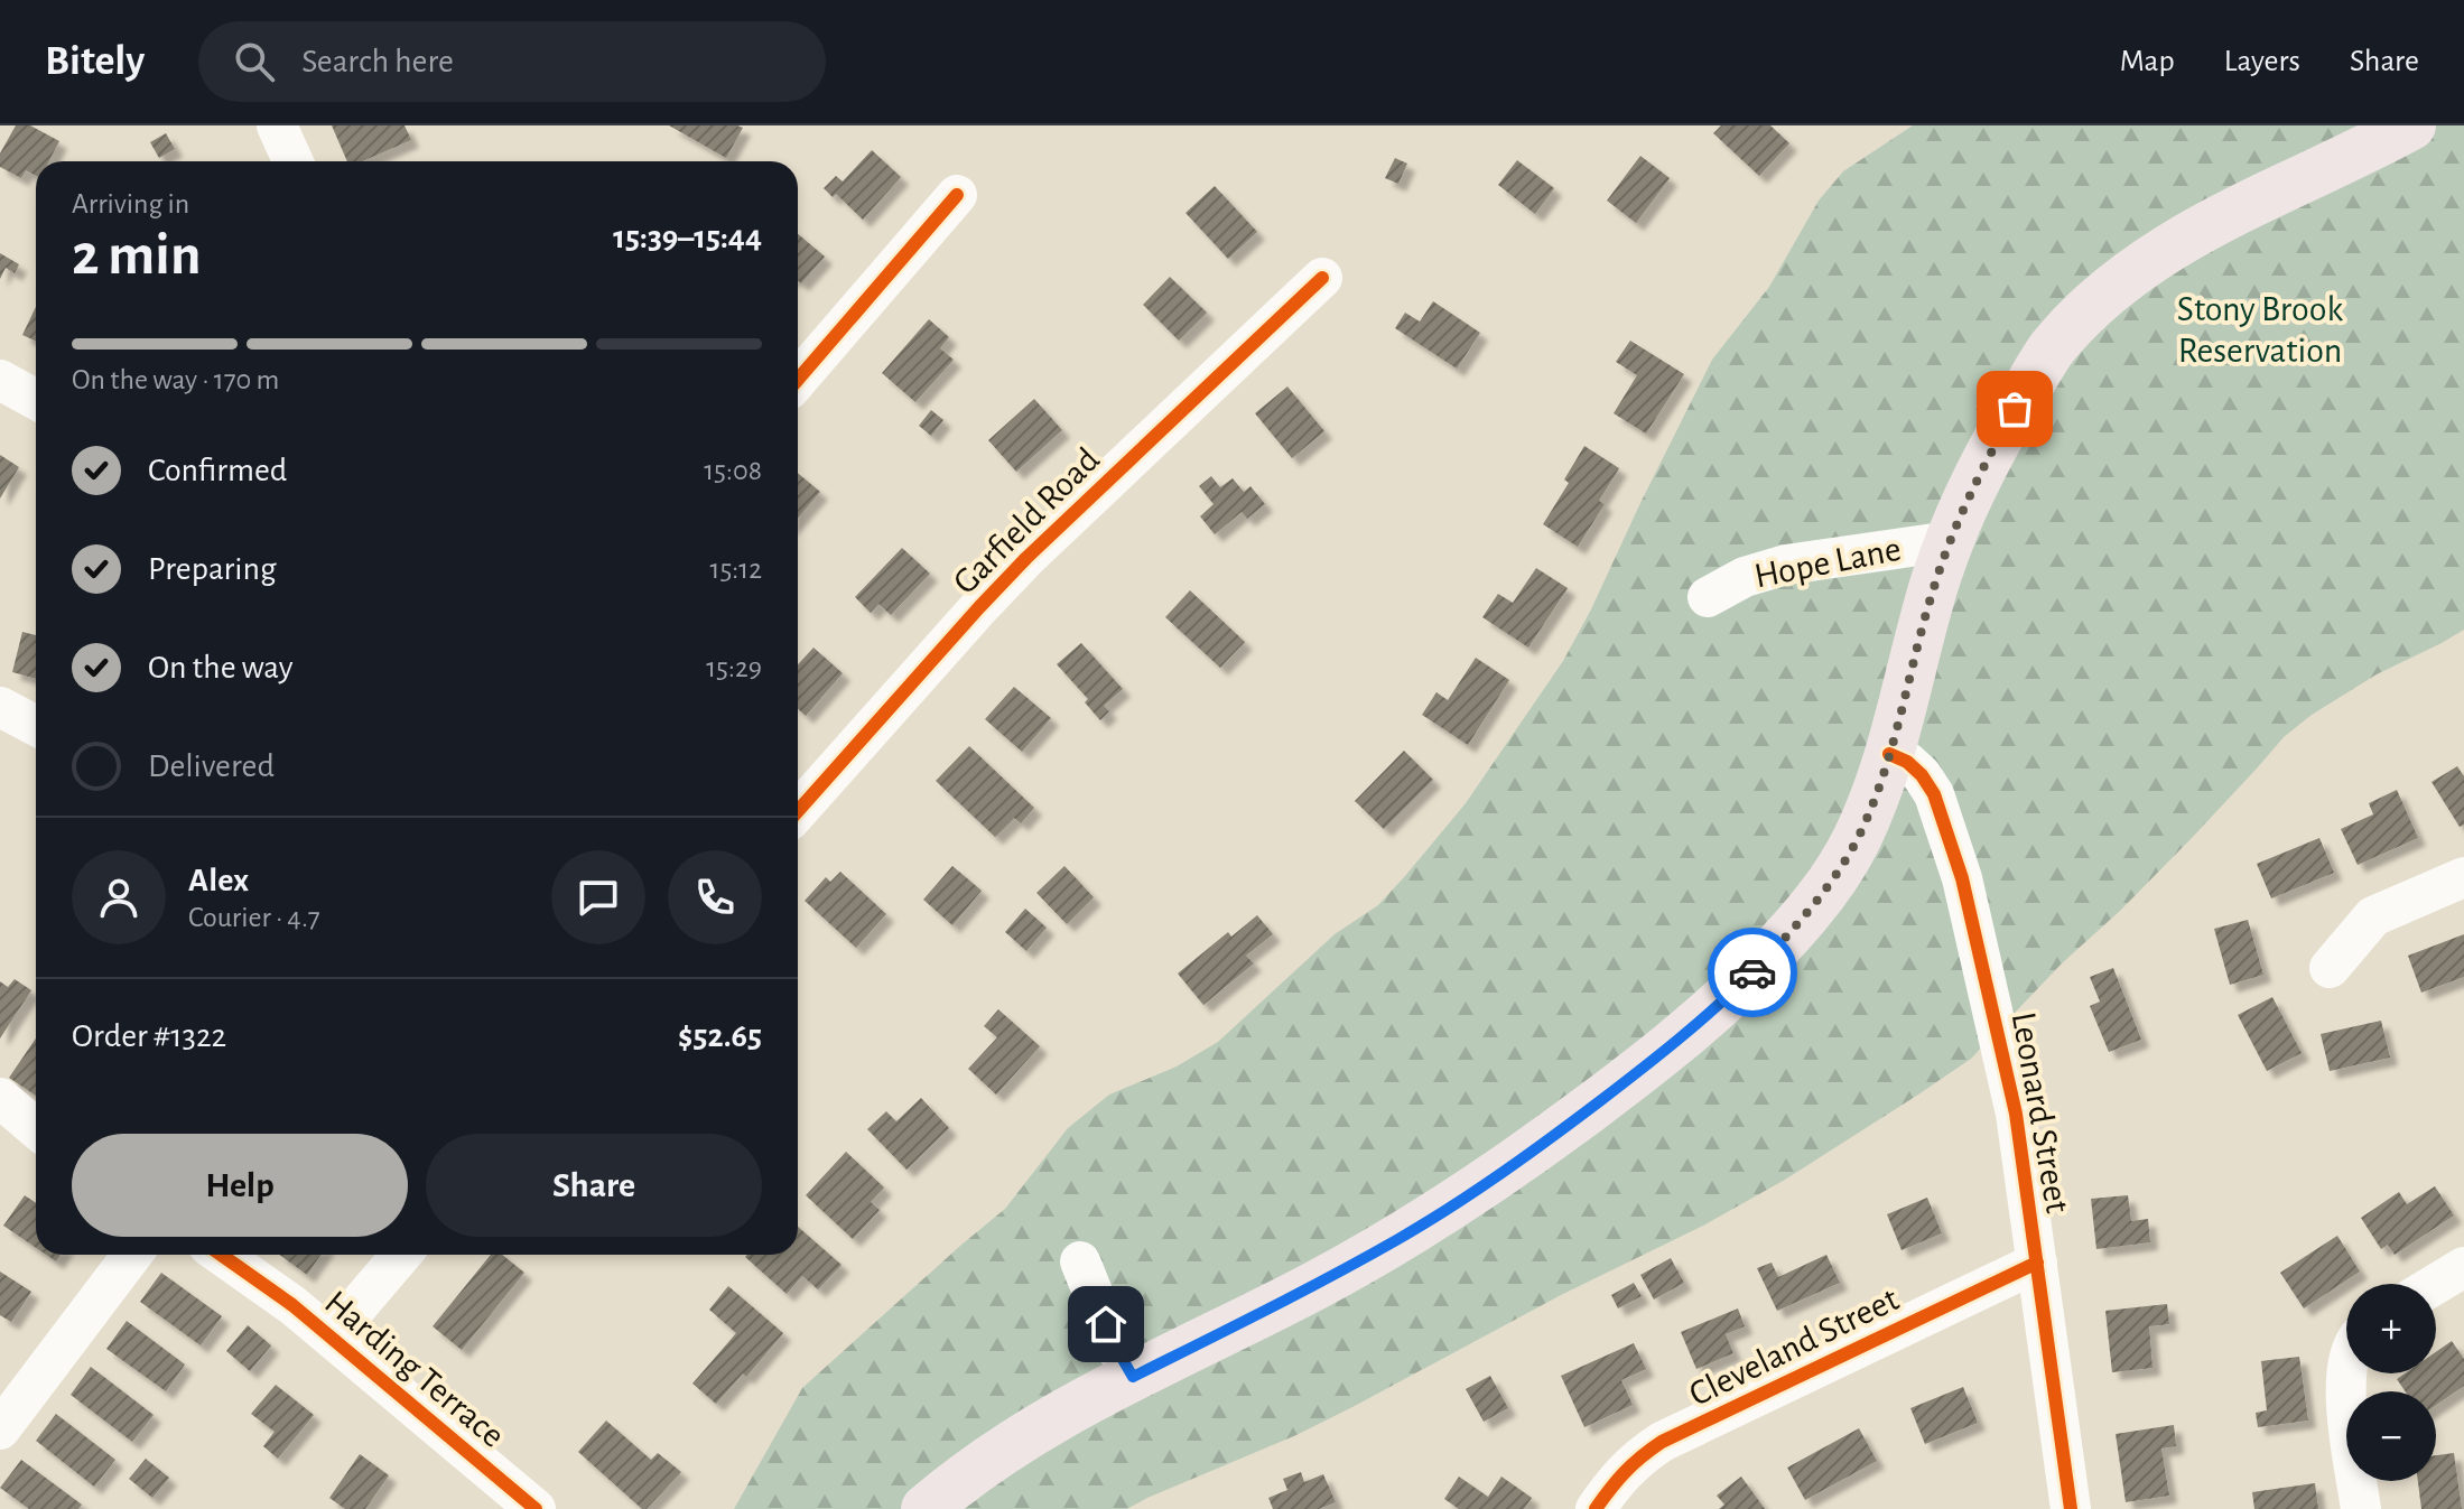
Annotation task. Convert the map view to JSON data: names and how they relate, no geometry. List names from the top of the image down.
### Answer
{
  "streets": {
    "street": [
      "Garfield Road",
      "Hope Lane",
      "Leonard Street",
      "Cleveland Street",
      "Harding Terrace"
    ]
  },
  "crossings": [
    ["Leonard Street", "Cleveland Street"]
  ],
  "parks": ["Stony Brook Reservation"],
  "page": {
    "header": "Bitely",
    "search": "Search here",
    "nav": ["Map", "Layers", "Share"],
    "heading": ["2 min", "Arriving in", "15:39–15:44"],
    "panel": [
      "Alex",
      "Courier · 4.7",
      "Order #1322",
      "$52.65"
    ],
    "bar": "On the way · 170 m",
    "list": [
      ["Confirmed", "15:08"],
      ["Preparing", "15:12"],
      ["On the way", "15:29"],
      "Delivered"
    ],
    "buttons": ["Help", "Share"],
    "map_buttons": ["+", "−"]
  }
}
